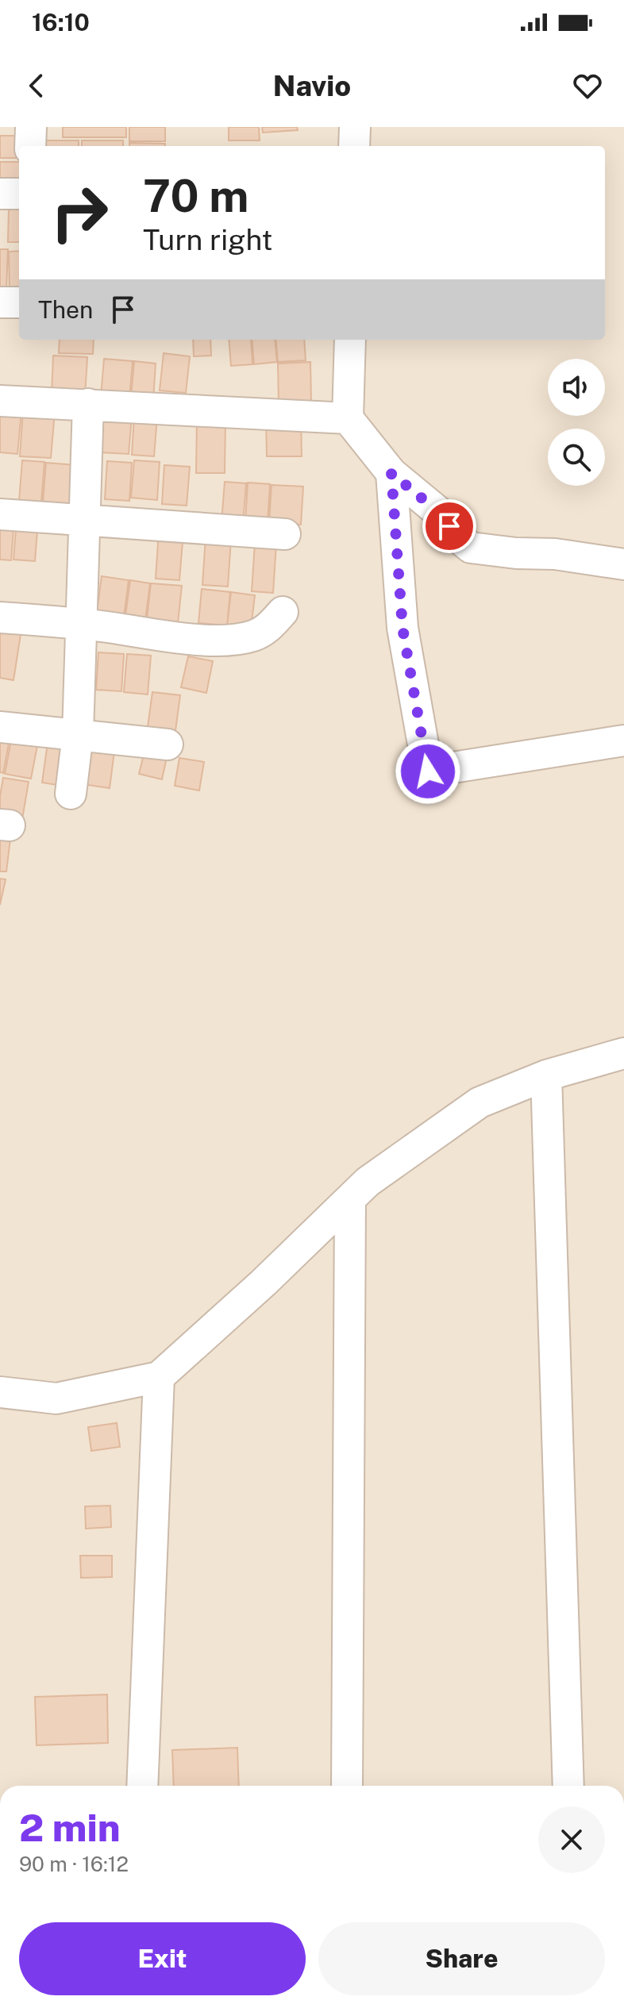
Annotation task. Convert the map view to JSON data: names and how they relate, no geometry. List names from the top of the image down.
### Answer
{
  "page": {
    "status": "16:10",
    "header": "Navio",
    "turn": ["70 m", "Turn right"],
    "then": "Then",
    "heading": ["2 min", "90 m · 16:12"],
    "buttons": ["Exit", "Share"]
  }
}
